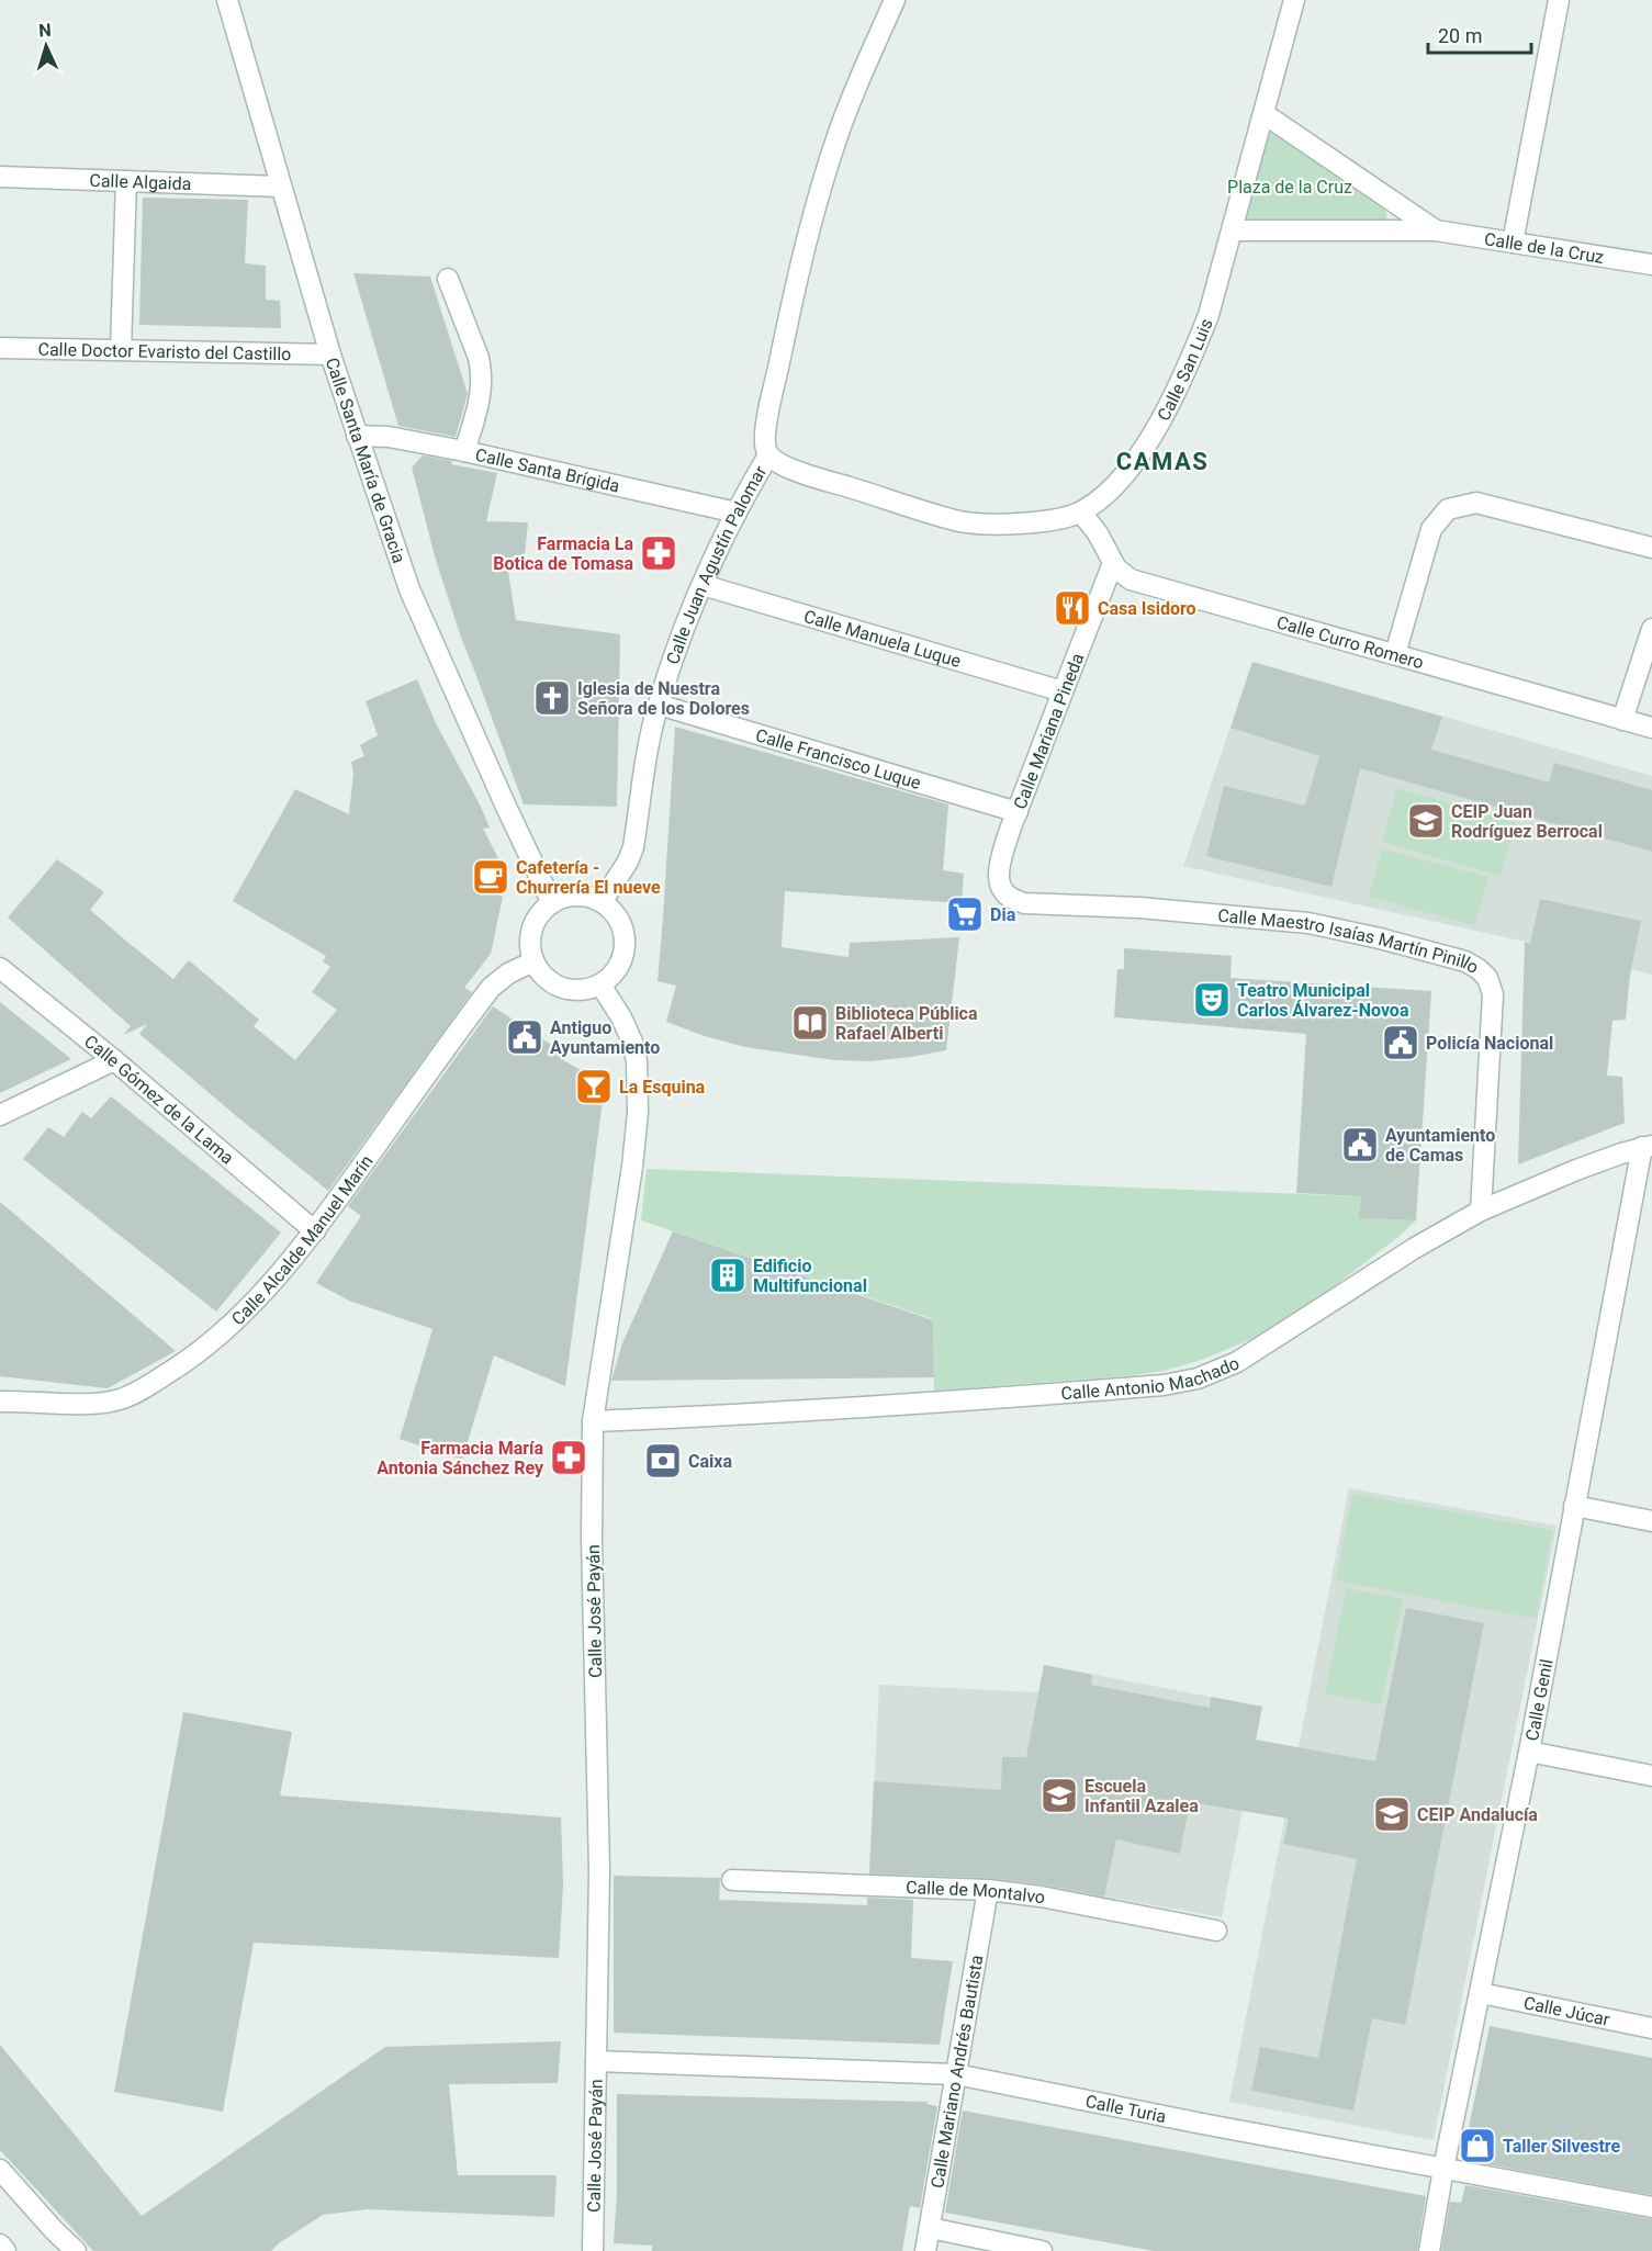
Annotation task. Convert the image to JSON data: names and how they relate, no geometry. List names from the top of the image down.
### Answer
{
  "streets": {
    "street": [
      "Calle Algaida",
      "Calle de la Cruz",
      "Calle Doctor Evaristo del Castillo",
      "Calle San Luis",
      "Calle Santa María de Gracia",
      "Calle Santa Brígida",
      "Calle Juan Agustín Palomar",
      "Calle Manuela Luque",
      "Calle Curro Romero",
      "Calle Mariana Pineda",
      "Calle Francisco Luque",
      "Calle Maestro Isaías Martín Pinillo",
      "Calle Gómez de la Lama",
      "Calle Alcalde Manuel Marín",
      "Calle Antonio Machado",
      "Calle José Payán",
      "Calle Genil",
      "Calle de Montalvo",
      "Calle Júcar",
      "Calle Mariano Andrés Bautista",
      "Calle Turia"
    ]
  },
  "crossings": [
    ["Calle Algaida", "Calle Santa María de Gracia"],
    ["Calle de la Cruz", "Calle San Luis"],
    ["Calle Doctor Evaristo del Castillo", "Calle Santa María de Gracia"],
    ["Calle San Luis", "Calle Juan Agustín Palomar"],
    ["Calle San Luis", "Calle Curro Romero"],
    ["Calle Santa María de Gracia", "Calle Santa Brígida"],
    ["Calle Santa María de Gracia", "Calle Juan Agustín Palomar"],
    ["Calle Santa María de Gracia", "Calle Alcalde Manuel Marín"],
    ["Calle Santa María de Gracia", "Calle José Payán"],
    ["Calle Santa Brígida", "Calle Juan Agustín Palomar"],
    ["Calle Juan Agustín Palomar", "Calle Manuela Luque"],
    ["Calle Juan Agustín Palomar", "Calle Francisco Luque"],
    ["Calle Juan Agustín Palomar", "Calle Alcalde Manuel Marín"],
    ["Calle Juan Agustín Palomar", "Calle José Payán"],
    ["Calle Manuela Luque", "Calle Mariana Pineda"],
    ["Calle Curro Romero", "Calle Mariana Pineda"],
    ["Calle Mariana Pineda", "Calle Francisco Luque"],
    ["Calle Mariana Pineda", "Calle Maestro Isaías Martín Pinillo"],
    ["Calle Maestro Isaías Martín Pinillo", "Calle Antonio Machado"],
    ["Calle Gómez de la Lama", "Calle Alcalde Manuel Marín"],
    ["Calle Alcalde Manuel Marín", "Calle José Payán"],
    ["Calle Antonio Machado", "Calle José Payán"],
    ["Calle Antonio Machado", "Calle Genil"],
    ["Calle José Payán", "Calle Turia"],
    ["Calle Genil", "Calle Júcar"],
    ["Calle Genil", "Calle Turia"],
    ["Calle de Montalvo", "Calle Mariano Andrés Bautista"],
    ["Calle Mariano Andrés Bautista", "Calle Turia"]
  ],
  "districts": ["CAMAS"],
  "parks": ["Plaza de la Cruz"],
  "places": {
    "pharmacy": ["Farmacia La Botica de Tomasa", "Farmacia María Antonia Sánchez Rey"],
    "restaurant": ["Casa Isidoro"],
    "church": ["Iglesia de Nuestra Señora de los Dolores"],
    "school or university": ["CEIP Juan Rodríguez Berrocal", "Escuela Infantil Azalea", "CEIP Andalucía"],
    "cafe": ["Cafetería - Churrería El nueve"],
    "supermarket": ["Dia"],
    "theatre": ["Teatro Municipal Carlos Álvarez-Novoa"],
    "library": ["Biblioteca Pública Rafael Alberti"],
    "public building": ["Antiguo Ayuntamiento", "Policía Nacional", "Ayuntamiento de Camas"],
    "bar": ["La Esquina"],
    "building": ["Edificio Multifuncional"],
    "bank": ["Caixa"],
    "shop": ["Taller Silvestre"]
  },
  "scale_bar": "20 m",
  "north": "top"
}
